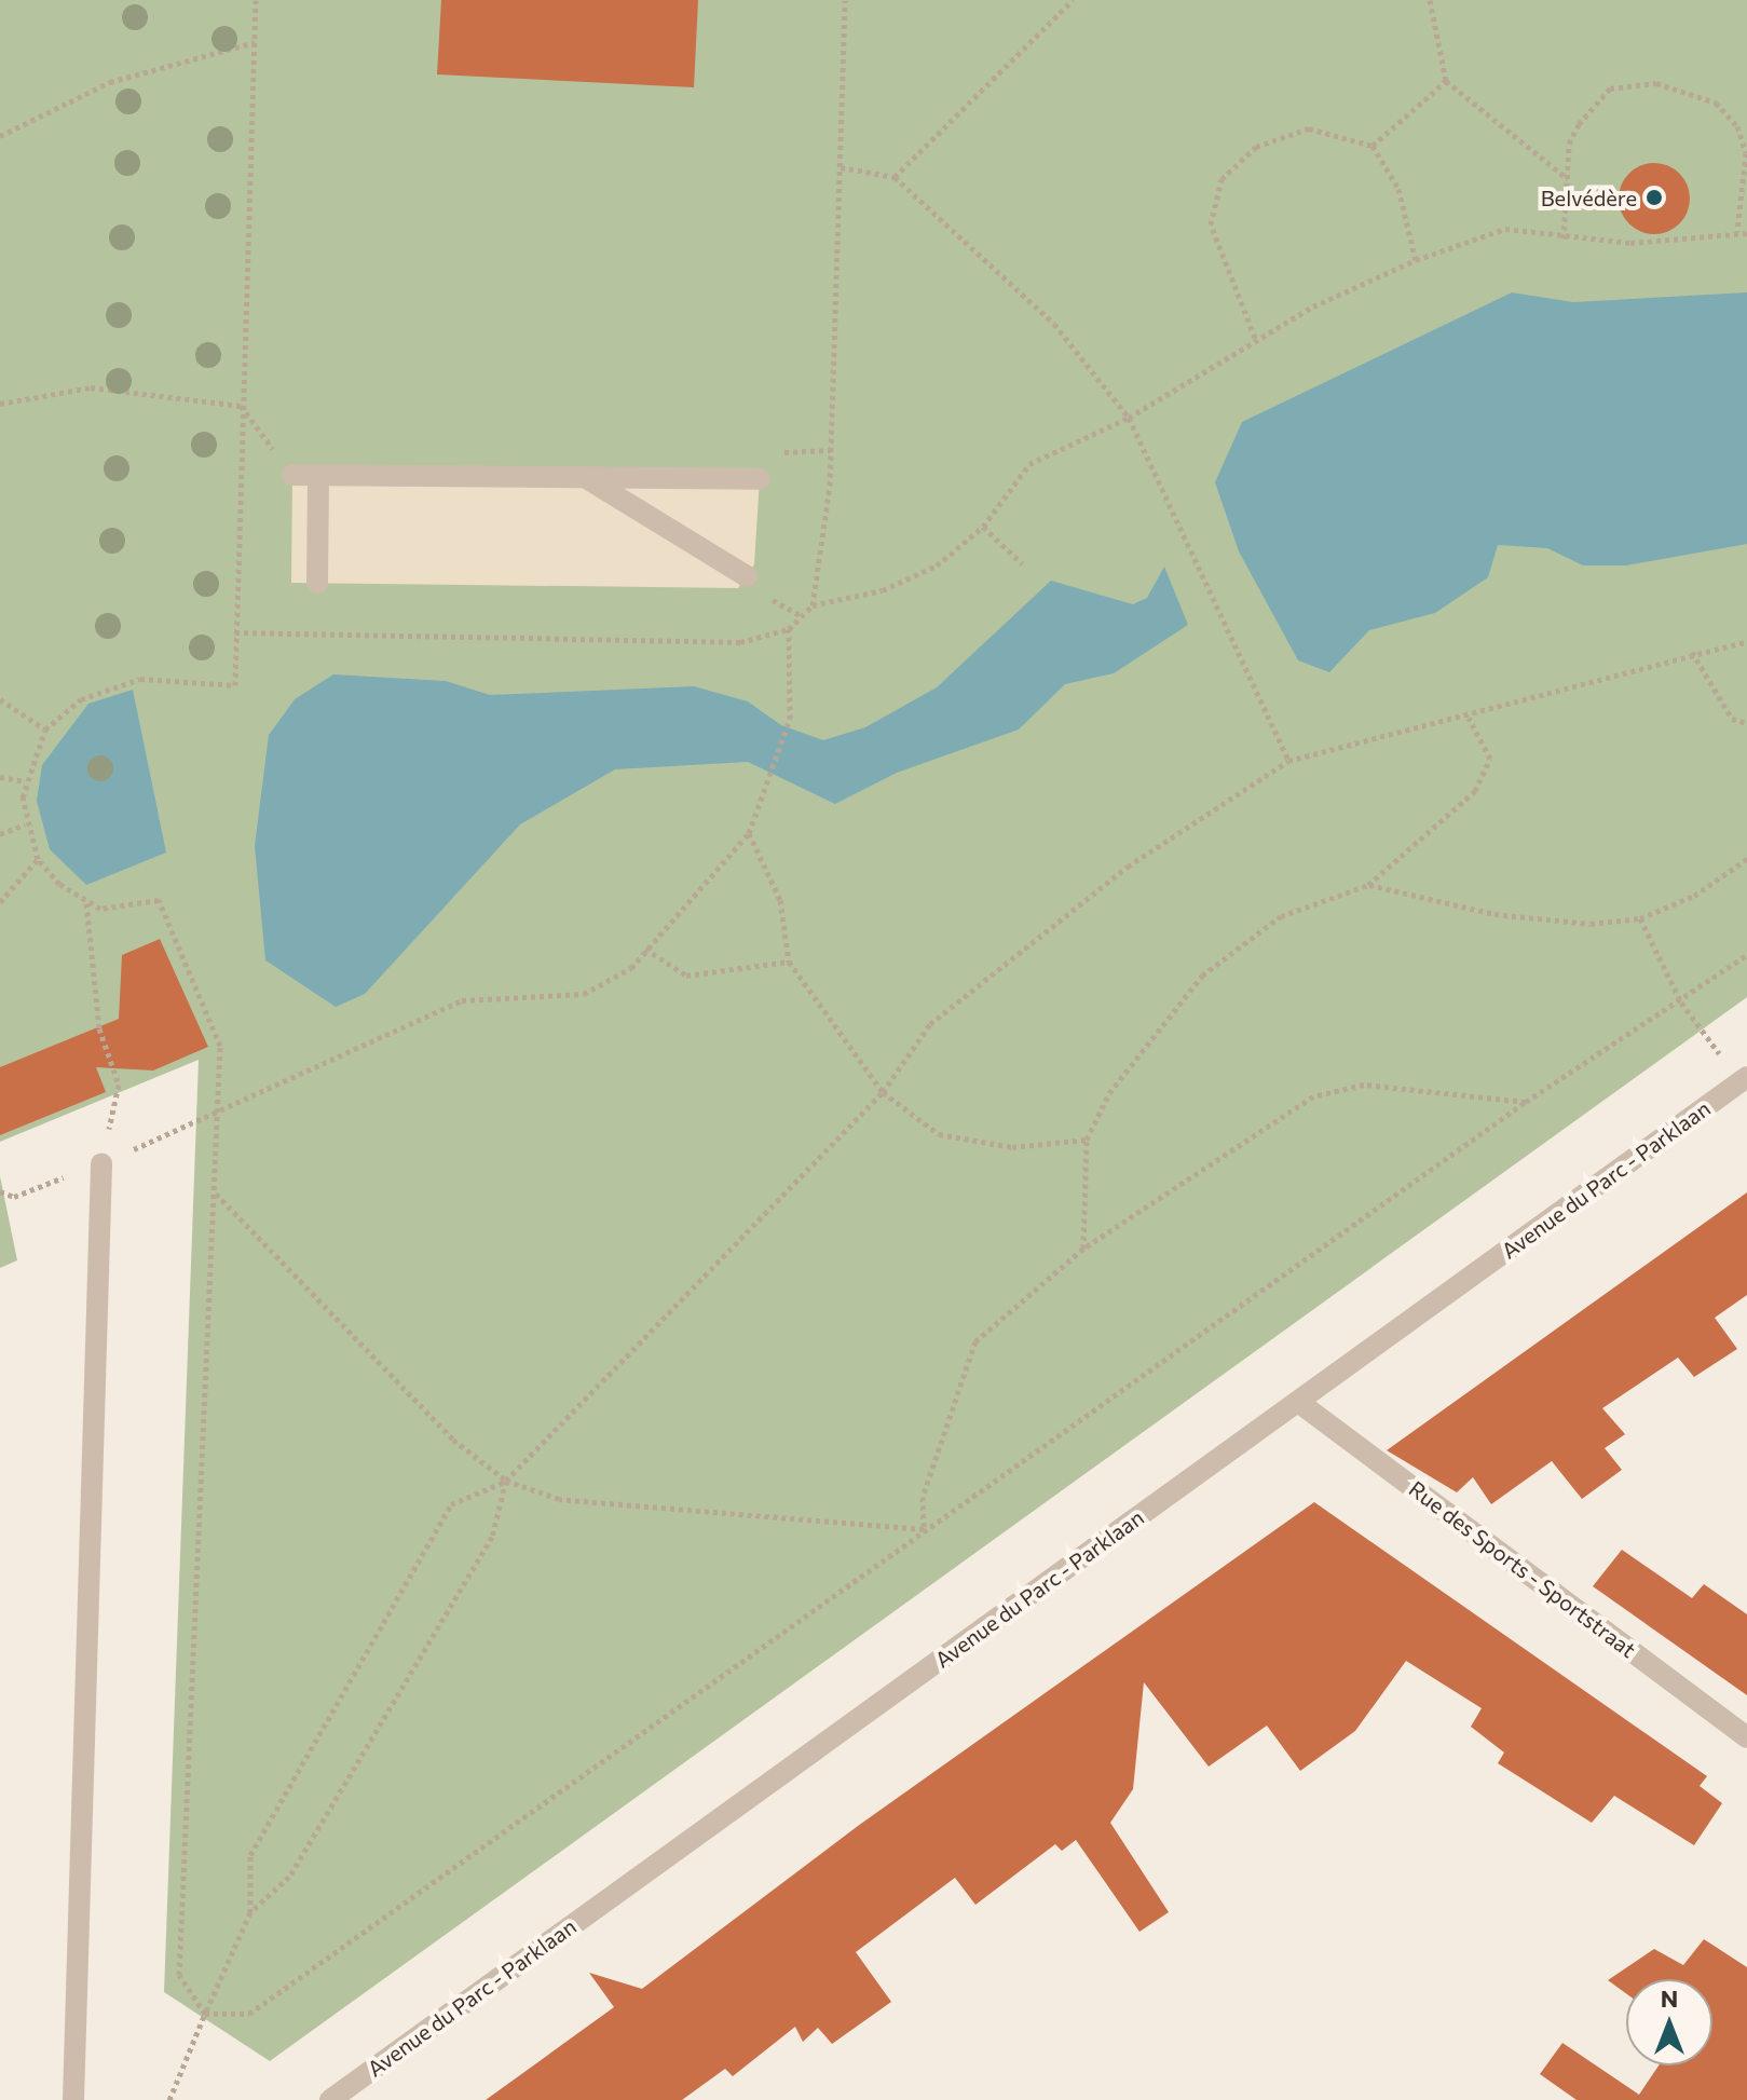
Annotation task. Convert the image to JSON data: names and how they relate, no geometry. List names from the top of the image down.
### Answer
{
  "streets": {
    "street": ["Avenue du Parc - Parklaan", "Rue des Sports - Sportstraat"]
  },
  "crossings": [
    ["Avenue du Parc - Parklaan", "Rue des Sports - Sportstraat"]
  ],
  "places": ["Belvédère"],
  "north": "top"
}
